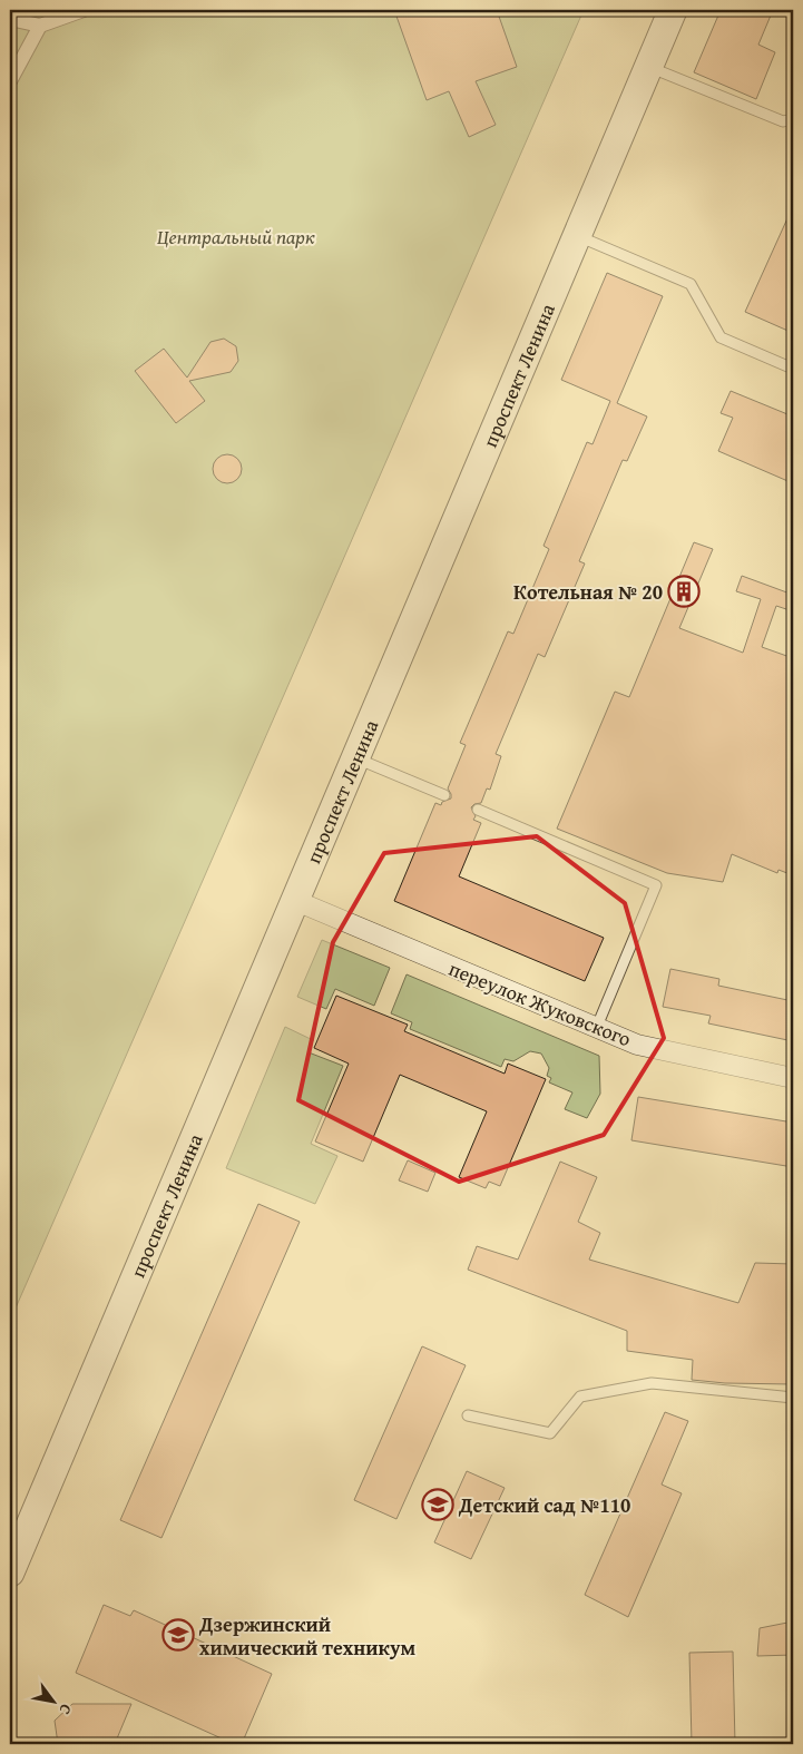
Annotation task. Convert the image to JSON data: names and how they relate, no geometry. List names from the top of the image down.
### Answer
{
  "streets": {
    "main road": ["проспект Ленина"],
    "street": ["переулок Жуковского"]
  },
  "crossings": [
    ["проспект Ленина", "переулок Жуковского"]
  ],
  "parks": ["Центральный парк"],
  "places": {
    "building": ["Котельная № 20"],
    "school or university": ["Детский сад №110", "Дзержинский химический техникум"]
  },
  "north": "bottom right"
}
